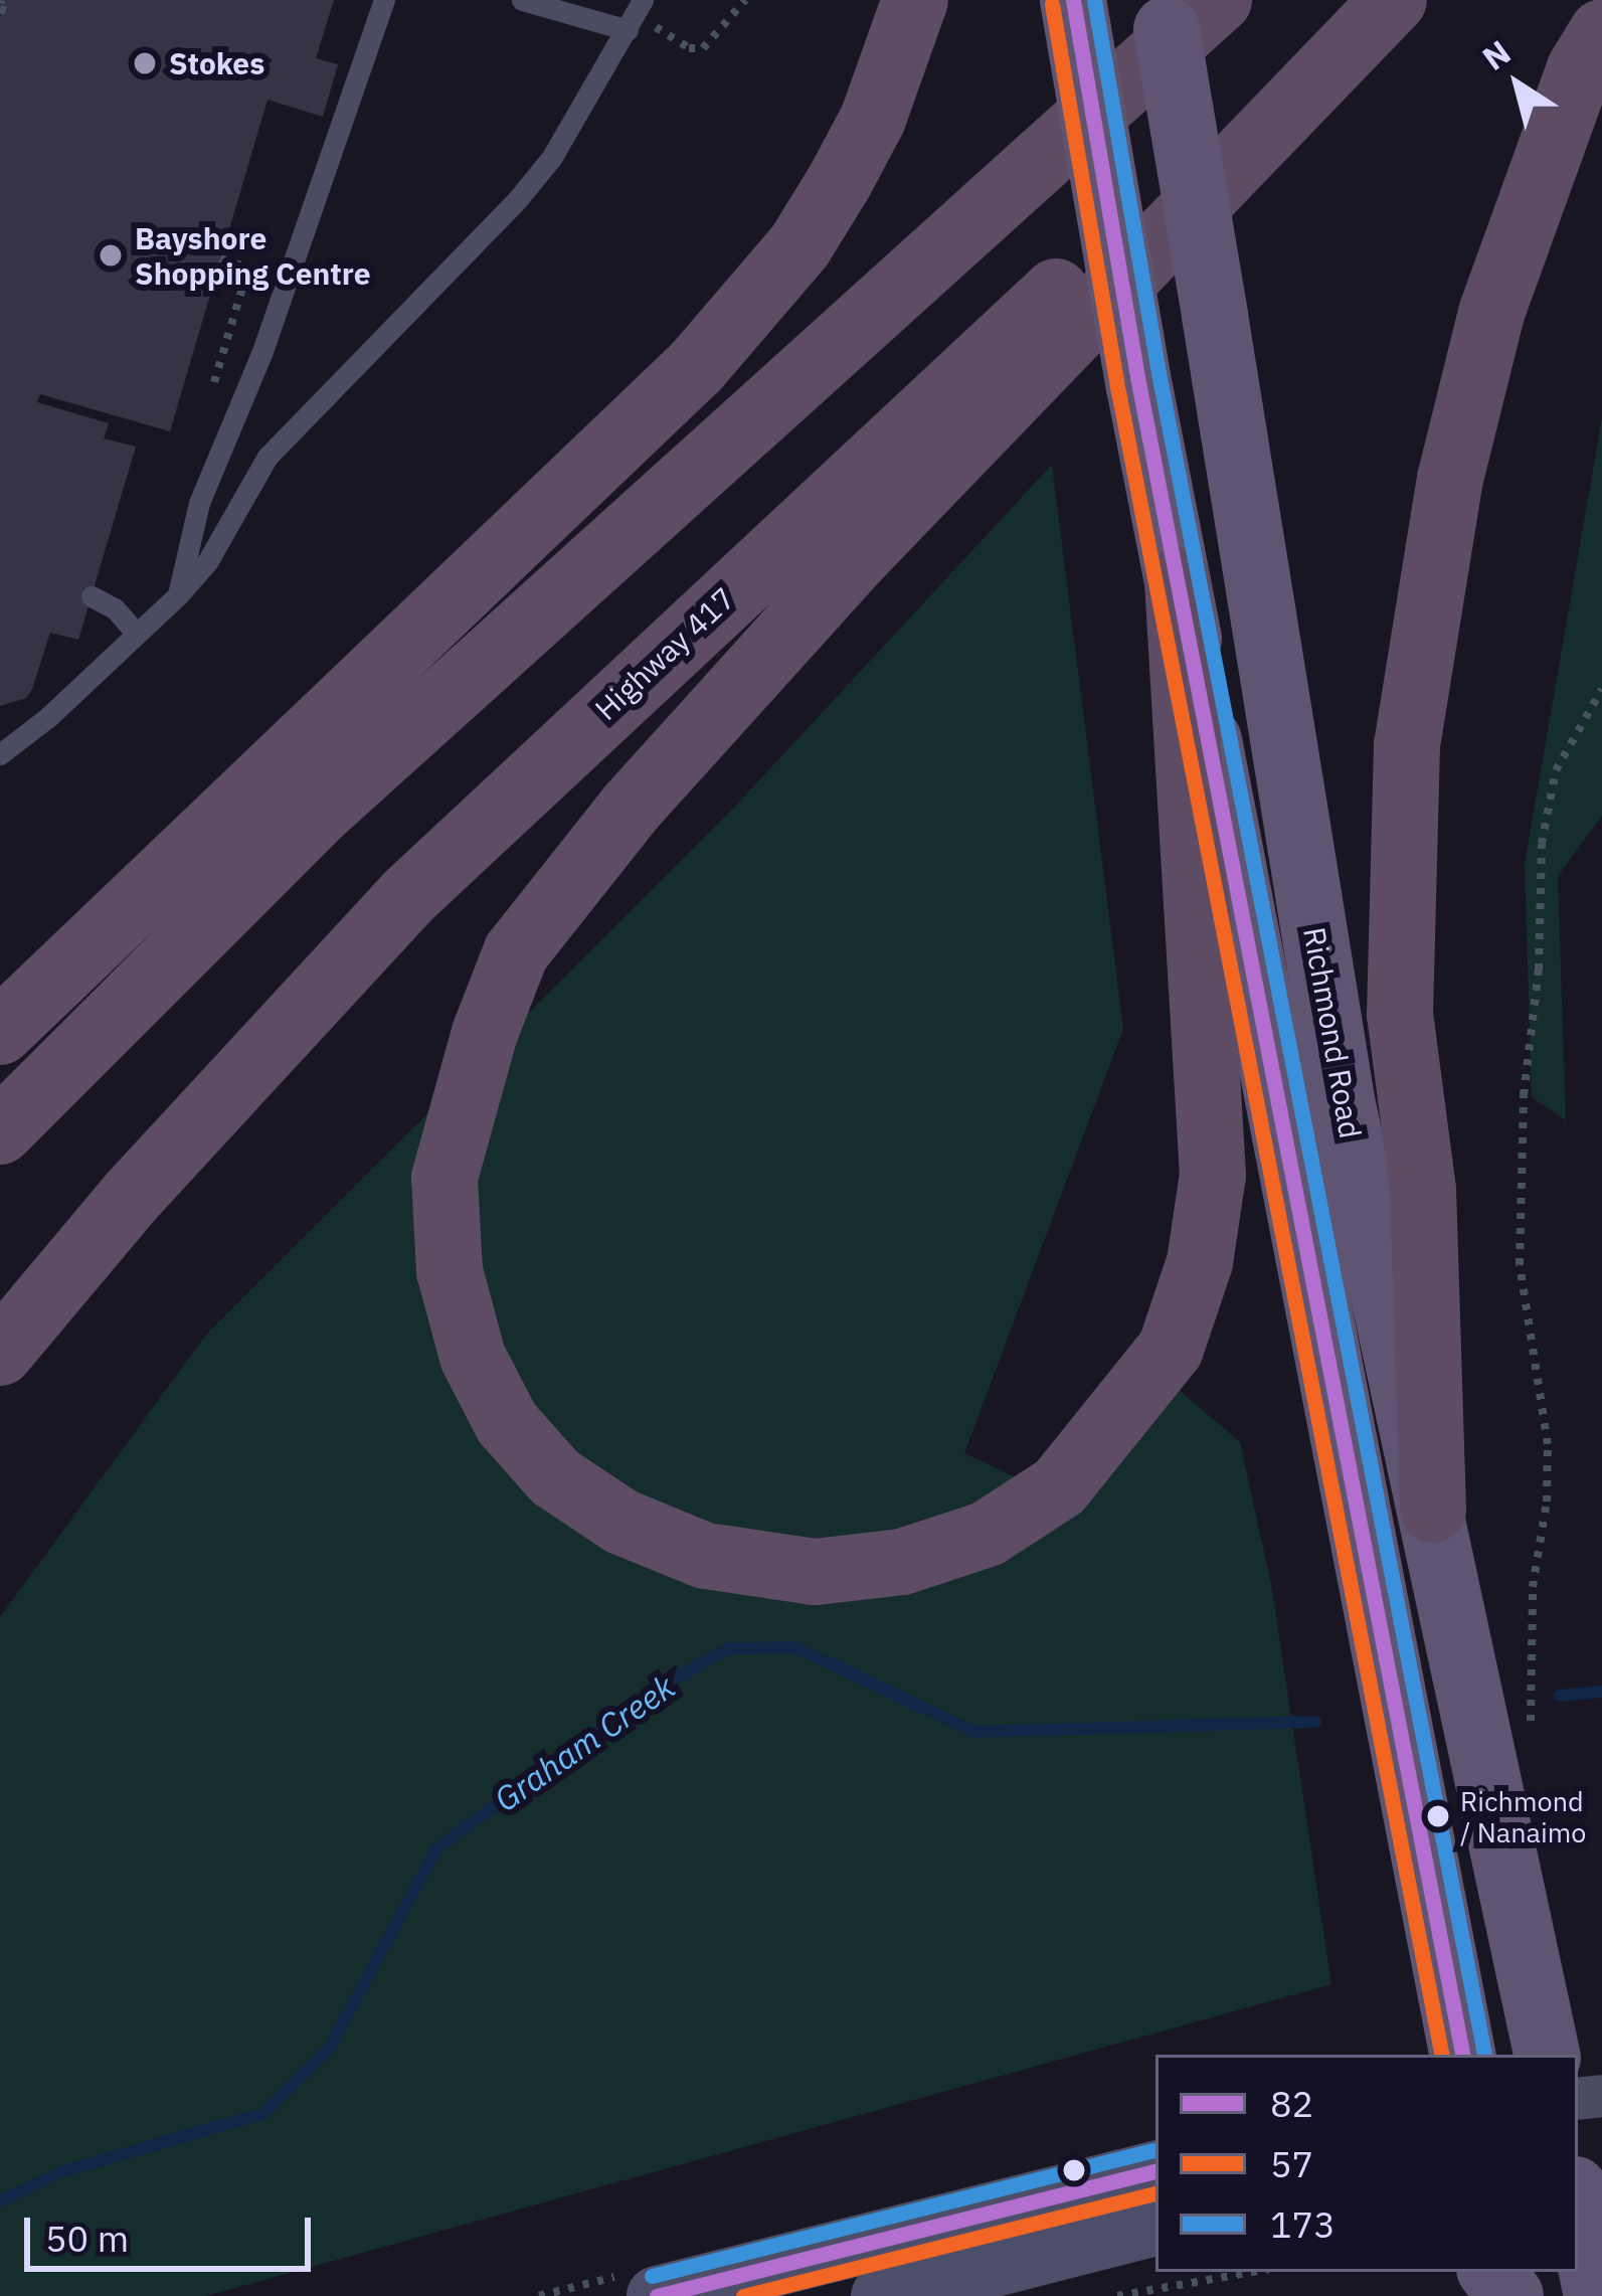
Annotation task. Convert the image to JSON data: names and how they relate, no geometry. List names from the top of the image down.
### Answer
{
  "streets": {
    "highway": ["Highway 417"],
    "main road": ["Richmond Road"]
  },
  "water": ["Graham Creek"],
  "places": ["Stokes", "Bayshore Shopping Centre", "Richmond / Nanaimo"],
  "lines": ["transit line 82", "transit line 173", "transit line 57"],
  "legend": ["82", "57", "173"],
  "scale_bar": "50 m",
  "north": "top left"
}
